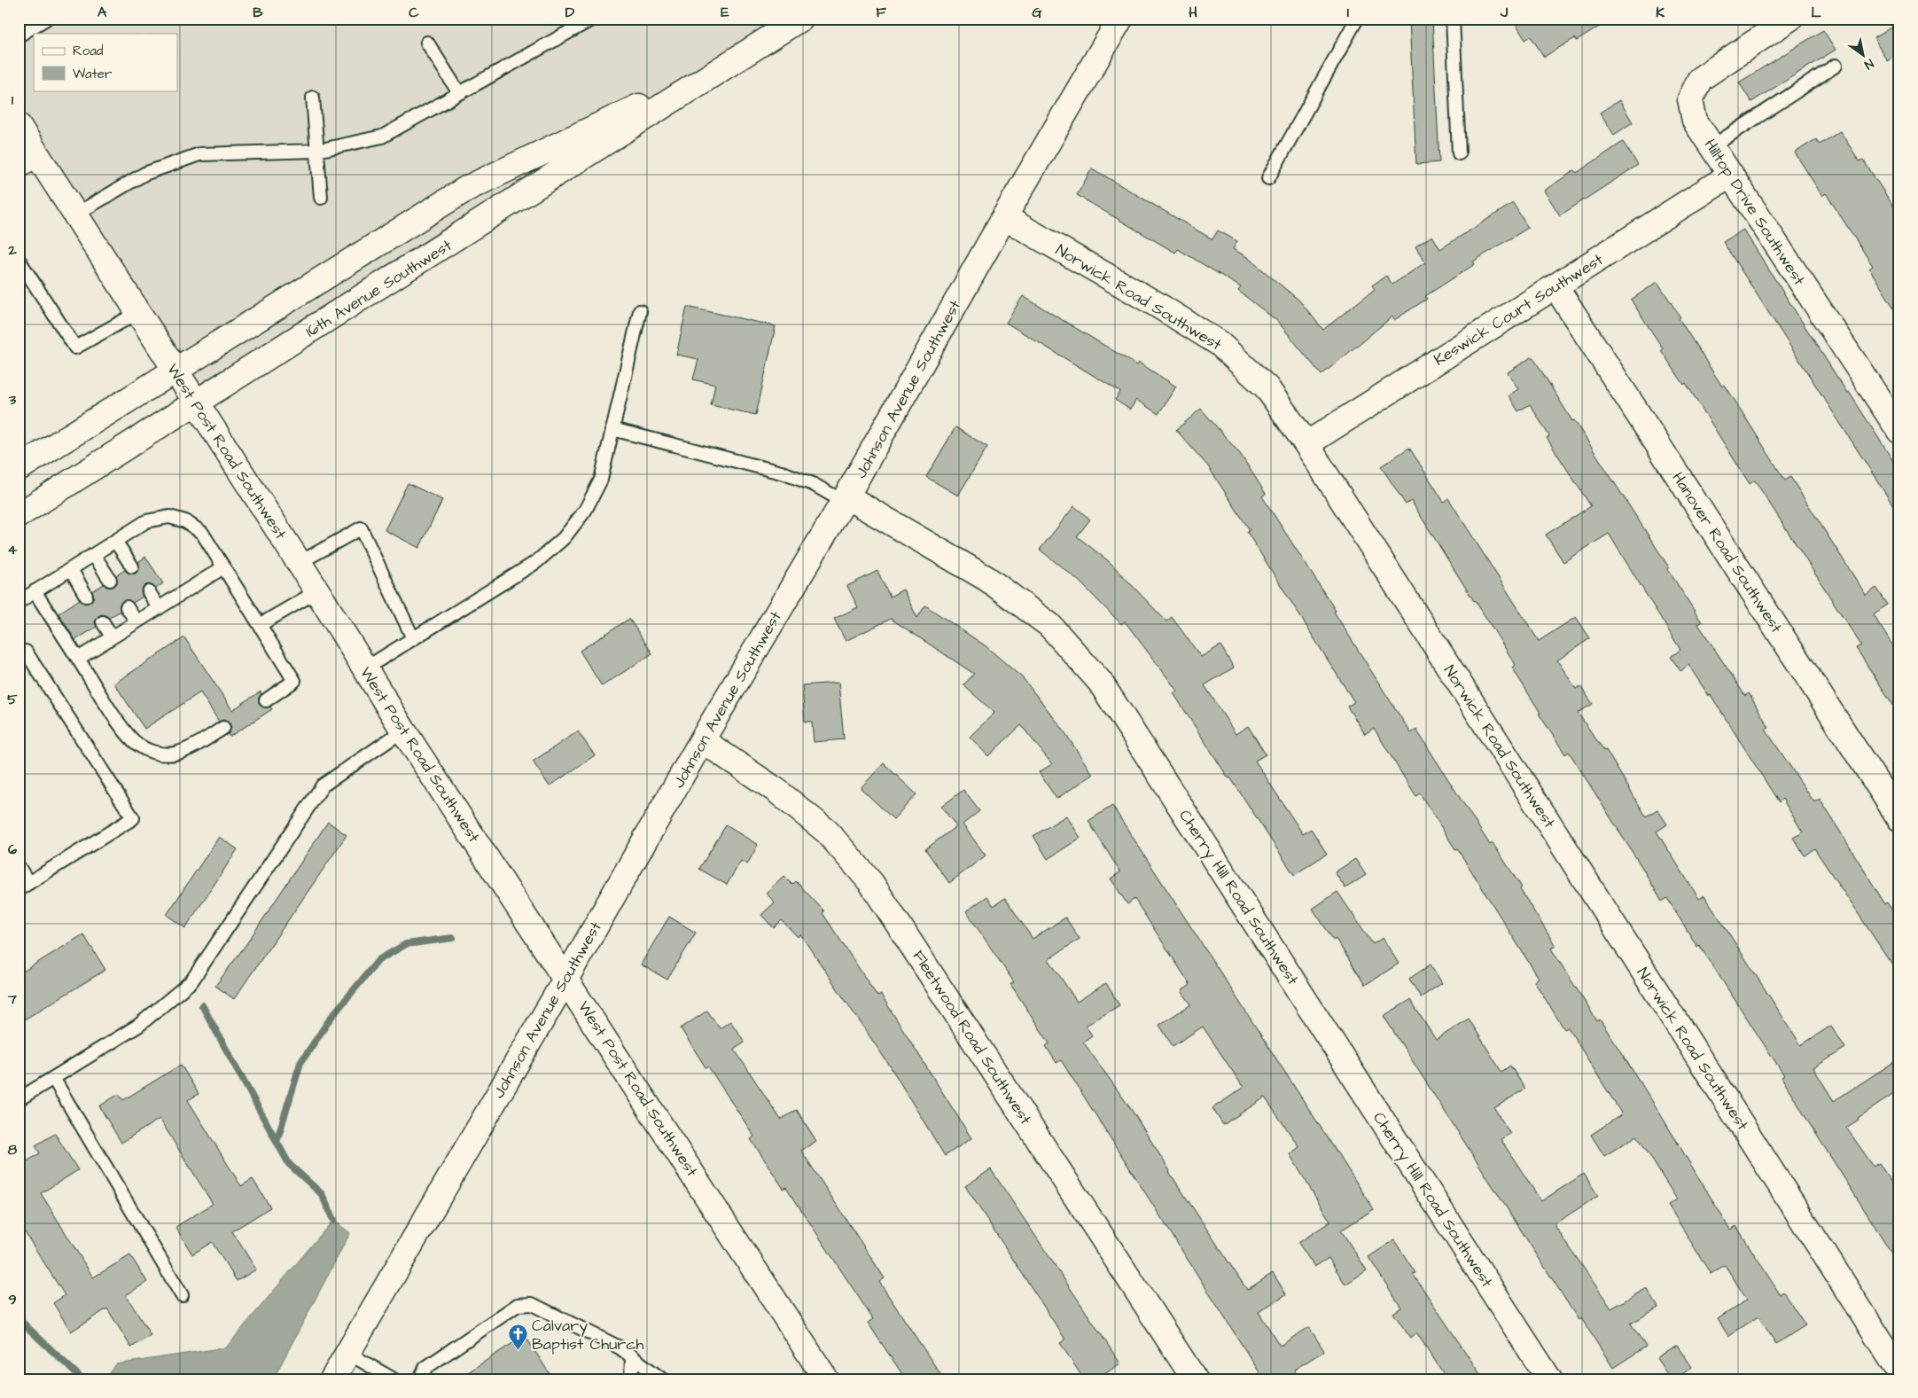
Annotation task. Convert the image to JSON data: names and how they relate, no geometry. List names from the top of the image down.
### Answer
{
  "streets": {
    "street": [
      "Hilltop Drive Southwest",
      "16th Avenue Southwest",
      "Norwick Road Southwest",
      "Keswick Court Southwest",
      "Johnson Avenue Southwest",
      "West Post Road Southwest",
      "Hanover Road Southwest",
      "Cherry Hill Road Southwest",
      "Fleetwood Road Southwest"
    ]
  },
  "crossings": [
    ["Hilltop Drive Southwest", "Keswick Court Southwest"],
    ["16th Avenue Southwest", "West Post Road Southwest"],
    ["Norwick Road Southwest", "Keswick Court Southwest"],
    ["Norwick Road Southwest", "Johnson Avenue Southwest"],
    ["Keswick Court Southwest", "Hanover Road Southwest"],
    ["Johnson Avenue Southwest", "West Post Road Southwest"],
    ["Johnson Avenue Southwest", "Cherry Hill Road Southwest"],
    ["Johnson Avenue Southwest", "Fleetwood Road Southwest"]
  ],
  "places": {
    "church": ["Calvary Baptist Church"]
  },
  "legend": ["Road", "Water"],
  "north": "bottom right",
  "grid": {
    "columns": [
      "A",
      "B",
      "C",
      "D",
      "E",
      "F",
      "G",
      "H",
      "I",
      "J",
      "K",
      "L"
    ],
    "rows": [
      "1",
      "2",
      "3",
      "4",
      "5",
      "6",
      "7",
      "8",
      "9"
    ]
  }
}
